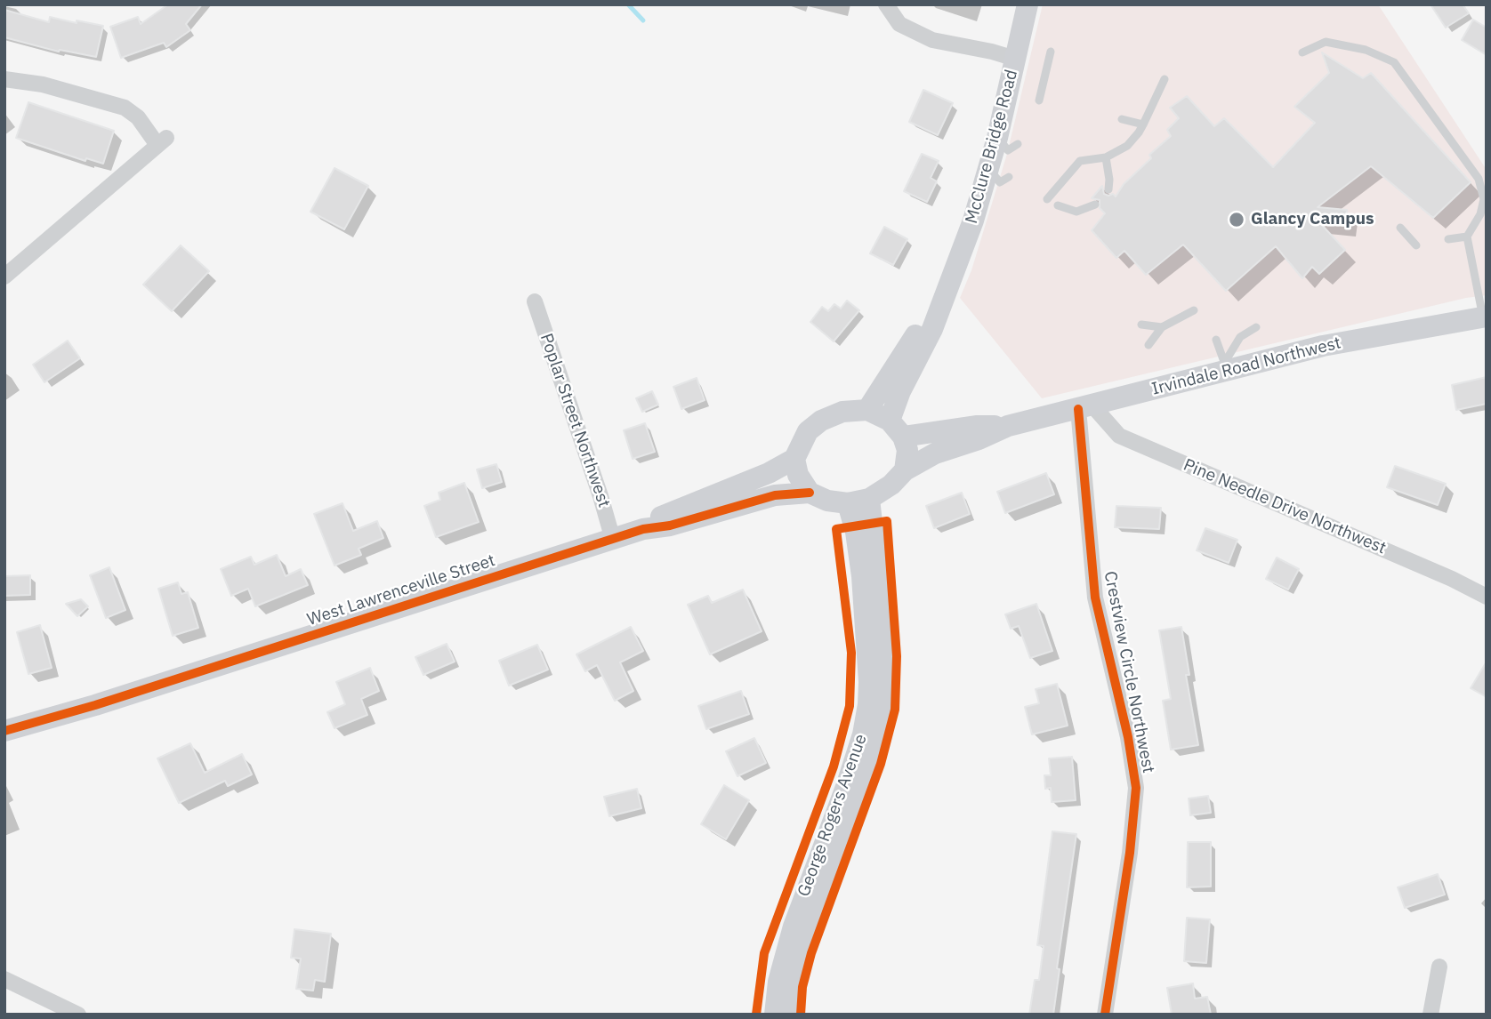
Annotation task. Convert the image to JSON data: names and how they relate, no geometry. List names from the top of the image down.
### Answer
{
  "streets": {
    "street": [
      "McClure Bridge Road",
      "Irvindale Road Northwest",
      "Poplar Street Northwest",
      "Pine Needle Drive Northwest",
      "West Lawrenceville Street",
      "Crestview Circle Northwest",
      "George Rogers Avenue"
    ]
  },
  "crossings": [
    ["McClure Bridge Road", "Irvindale Road Northwest"],
    ["McClure Bridge Road", "West Lawrenceville Street"],
    ["McClure Bridge Road", "George Rogers Avenue"],
    ["Irvindale Road Northwest", "Pine Needle Drive Northwest"],
    ["Irvindale Road Northwest", "West Lawrenceville Street"],
    ["Irvindale Road Northwest", "Crestview Circle Northwest"],
    ["Irvindale Road Northwest", "George Rogers Avenue"],
    ["Poplar Street Northwest", "West Lawrenceville Street"],
    ["Pine Needle Drive Northwest", "Crestview Circle Northwest"],
    ["West Lawrenceville Street", "George Rogers Avenue"]
  ],
  "places": ["Glancy Campus"]
}
